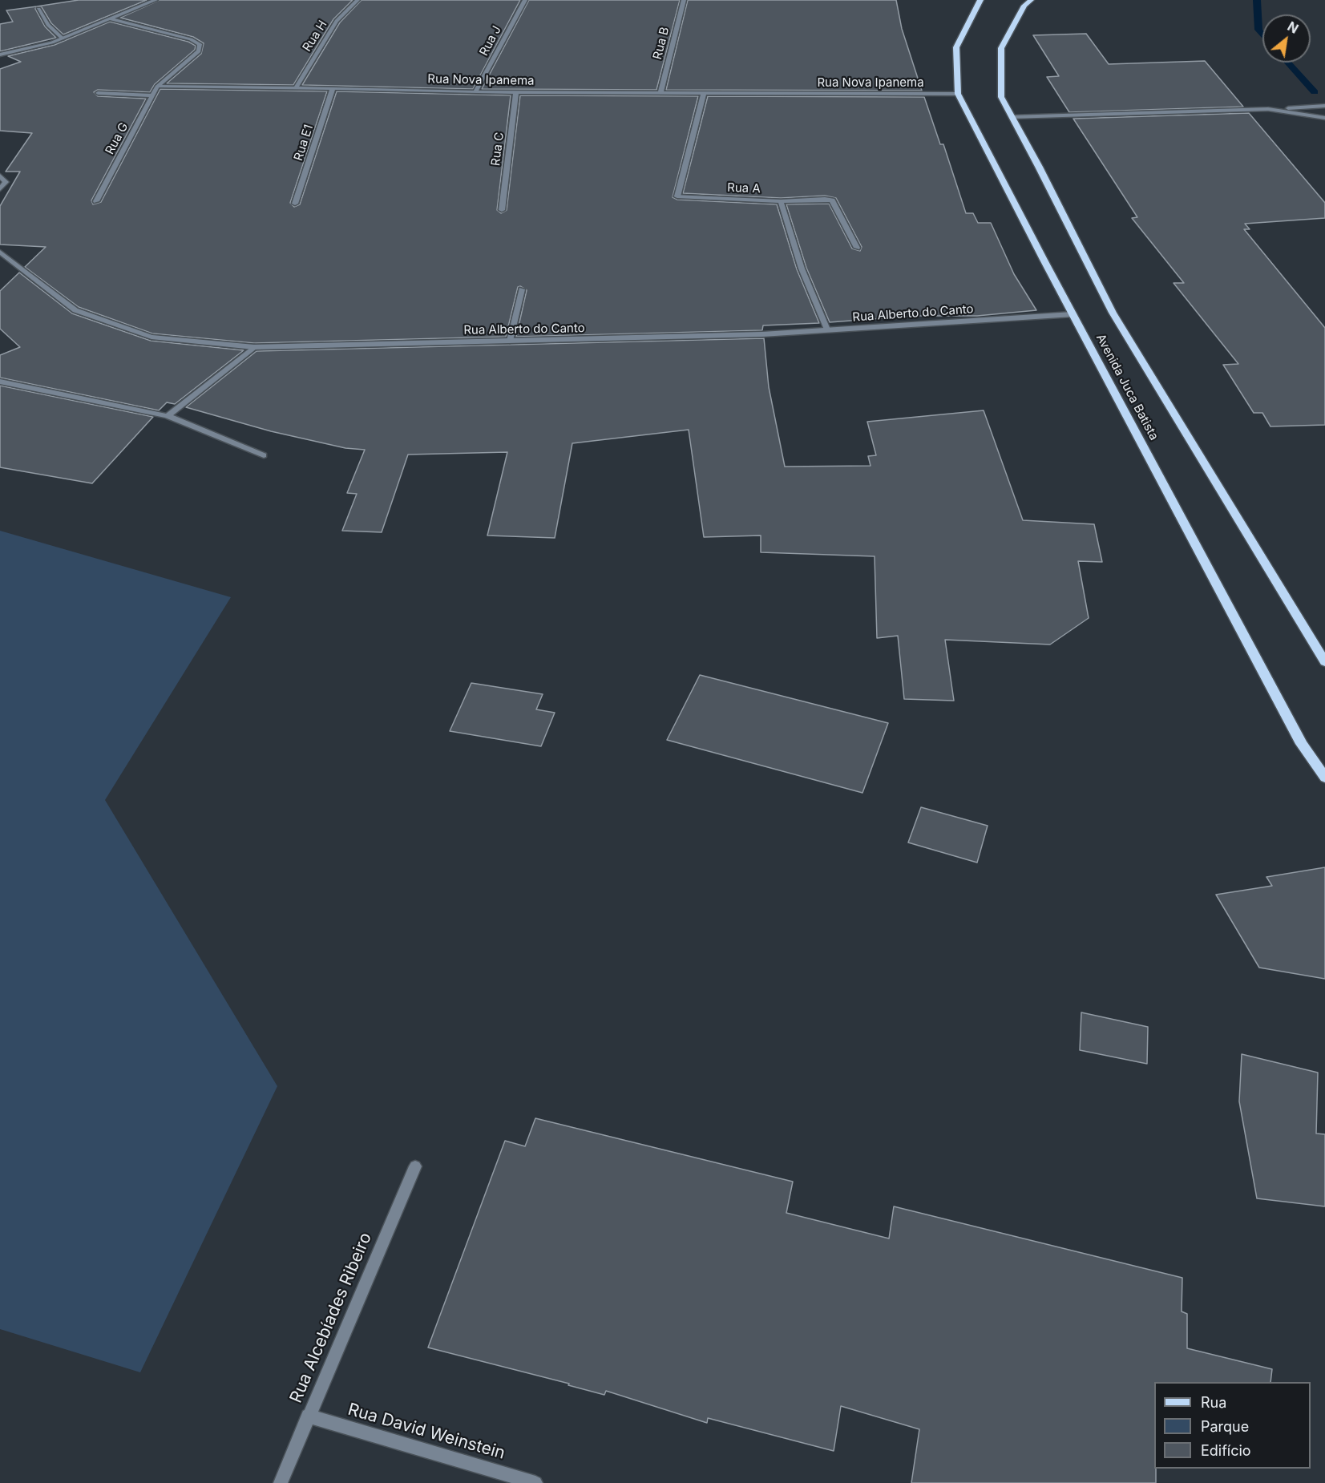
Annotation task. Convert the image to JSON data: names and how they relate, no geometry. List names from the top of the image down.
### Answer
{
  "streets": {
    "main road": ["Avenida Juca Batista"],
    "street": [
      "Rua H",
      "Rua J",
      "Rua B",
      "Rua Nova Ipanema",
      "Rua G",
      "Rua E1",
      "Rua C",
      "Rua A",
      "Rua Alberto do Canto",
      "Rua Alcebíades Ribeiro",
      "Rua David Weinstein"
    ]
  },
  "crossings": [
    ["Rua H", "Rua Nova Ipanema"],
    ["Rua J", "Rua Nova Ipanema"],
    ["Rua B", "Rua Nova Ipanema"],
    ["Rua Nova Ipanema", "Rua G"],
    ["Rua Nova Ipanema", "Rua E1"],
    ["Rua Nova Ipanema", "Rua C"],
    ["Rua Nova Ipanema", "Rua A"],
    ["Rua Nova Ipanema", "Avenida Juca Batista"],
    ["Rua A", "Rua Alberto do Canto"],
    ["Rua Alberto do Canto", "Avenida Juca Batista"],
    ["Rua Alcebíades Ribeiro", "Rua David Weinstein"]
  ],
  "legend": ["Rua", "Parque", "Edifício"],
  "north": "top right"
}
